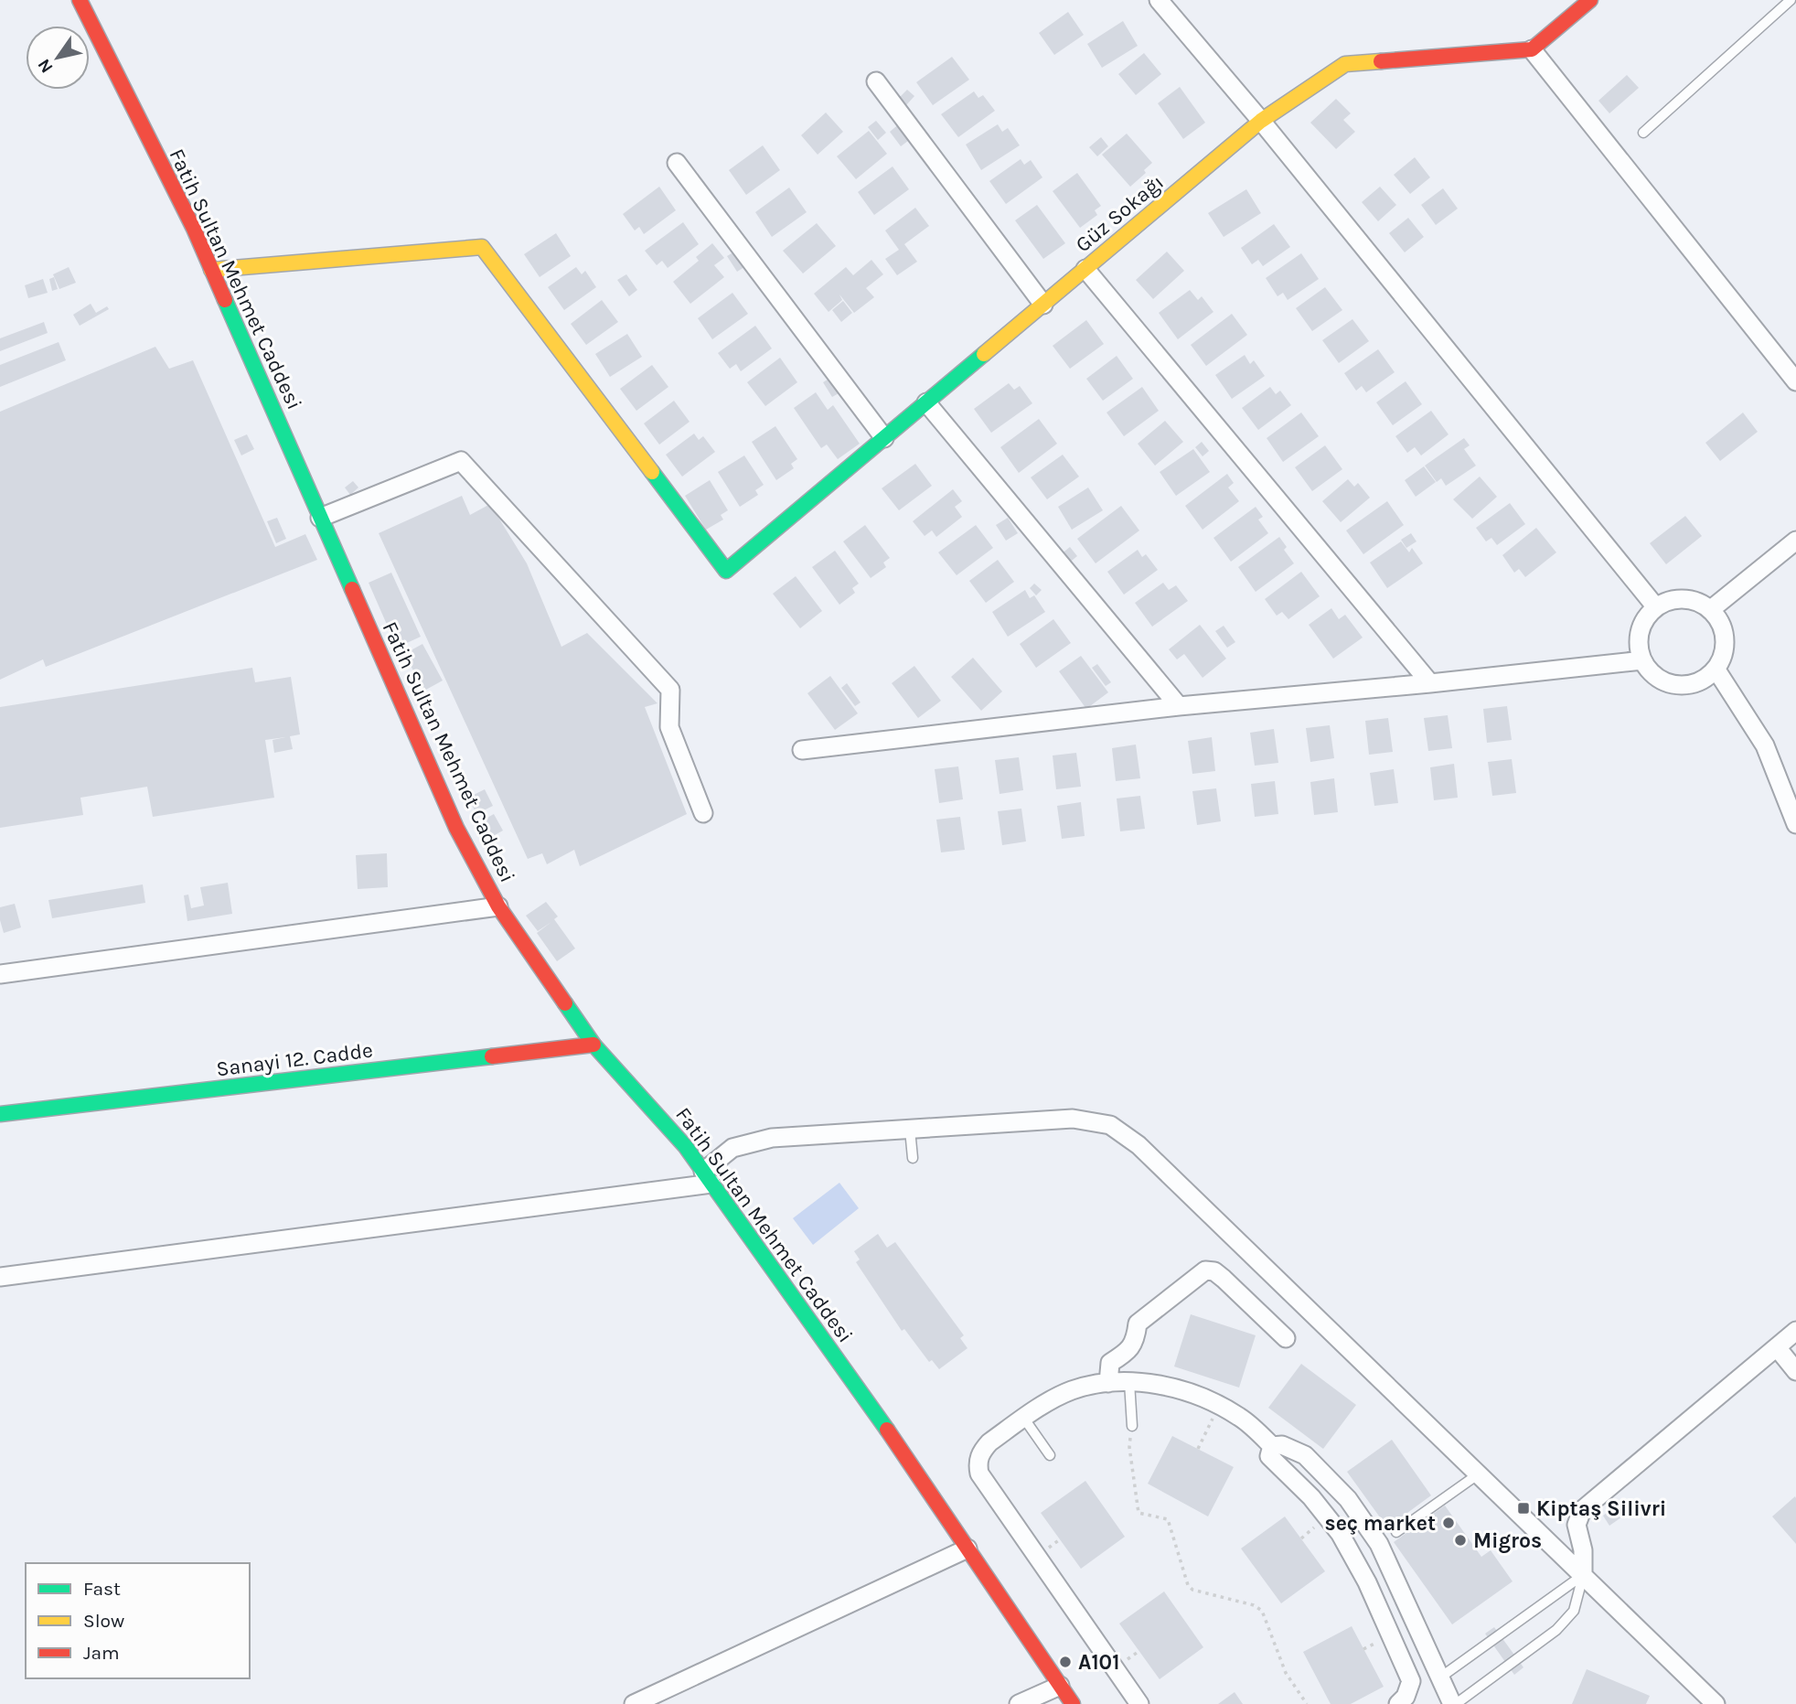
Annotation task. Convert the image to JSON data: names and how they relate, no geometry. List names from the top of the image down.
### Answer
{
  "streets": {
    "street": ["Güz Sokağı", "Fatih Sultan Mehmet Caddesi", "Sanayi 12. Cadde"]
  },
  "crossings": [
    ["Güz Sokağı", "Fatih Sultan Mehmet Caddesi"],
    ["Fatih Sultan Mehmet Caddesi", "Sanayi 12. Cadde"]
  ],
  "places": {
    "transit": ["Kiptaş Silivri"],
    "other": ["seç market", "Migros", "A101"]
  },
  "legend": ["Fast", "Slow", "Jam"],
  "north": "bottom left"
}
